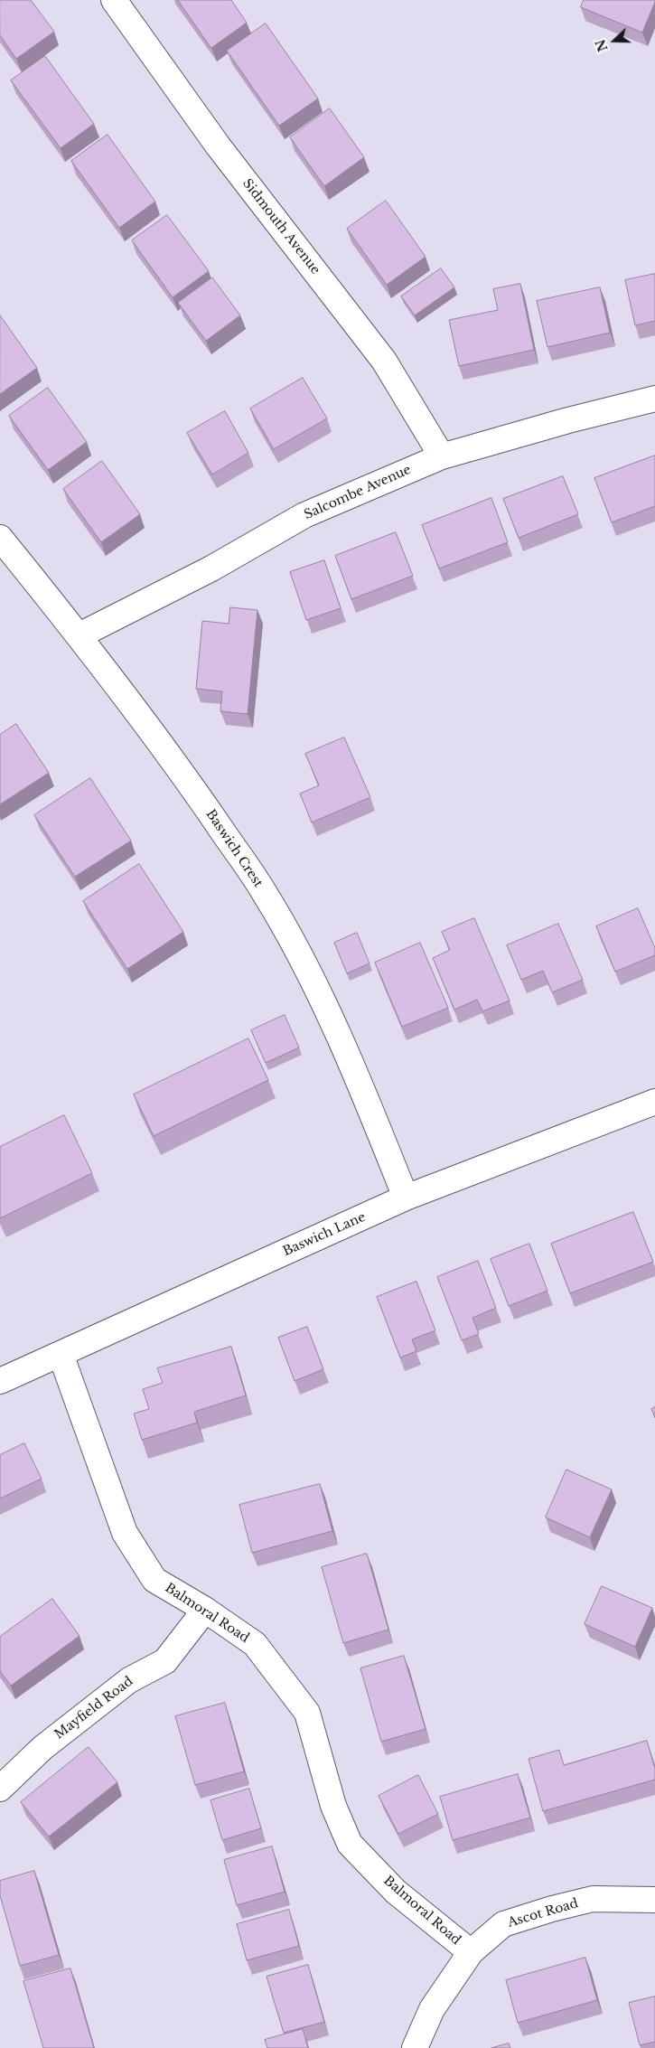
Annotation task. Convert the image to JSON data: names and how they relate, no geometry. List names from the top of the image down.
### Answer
{
  "streets": {
    "street": [
      "Sidmouth Avenue",
      "Salcombe Avenue",
      "Baswich Crest",
      "Baswich Lane",
      "Balmoral Road",
      "Mayfield Road",
      "Ascot Road"
    ]
  },
  "crossings": [
    ["Sidmouth Avenue", "Salcombe Avenue"],
    ["Salcombe Avenue", "Baswich Crest"],
    ["Baswich Crest", "Baswich Lane"],
    ["Baswich Lane", "Balmoral Road"],
    ["Balmoral Road", "Mayfield Road"],
    ["Balmoral Road", "Ascot Road"]
  ],
  "north": "left"
}
